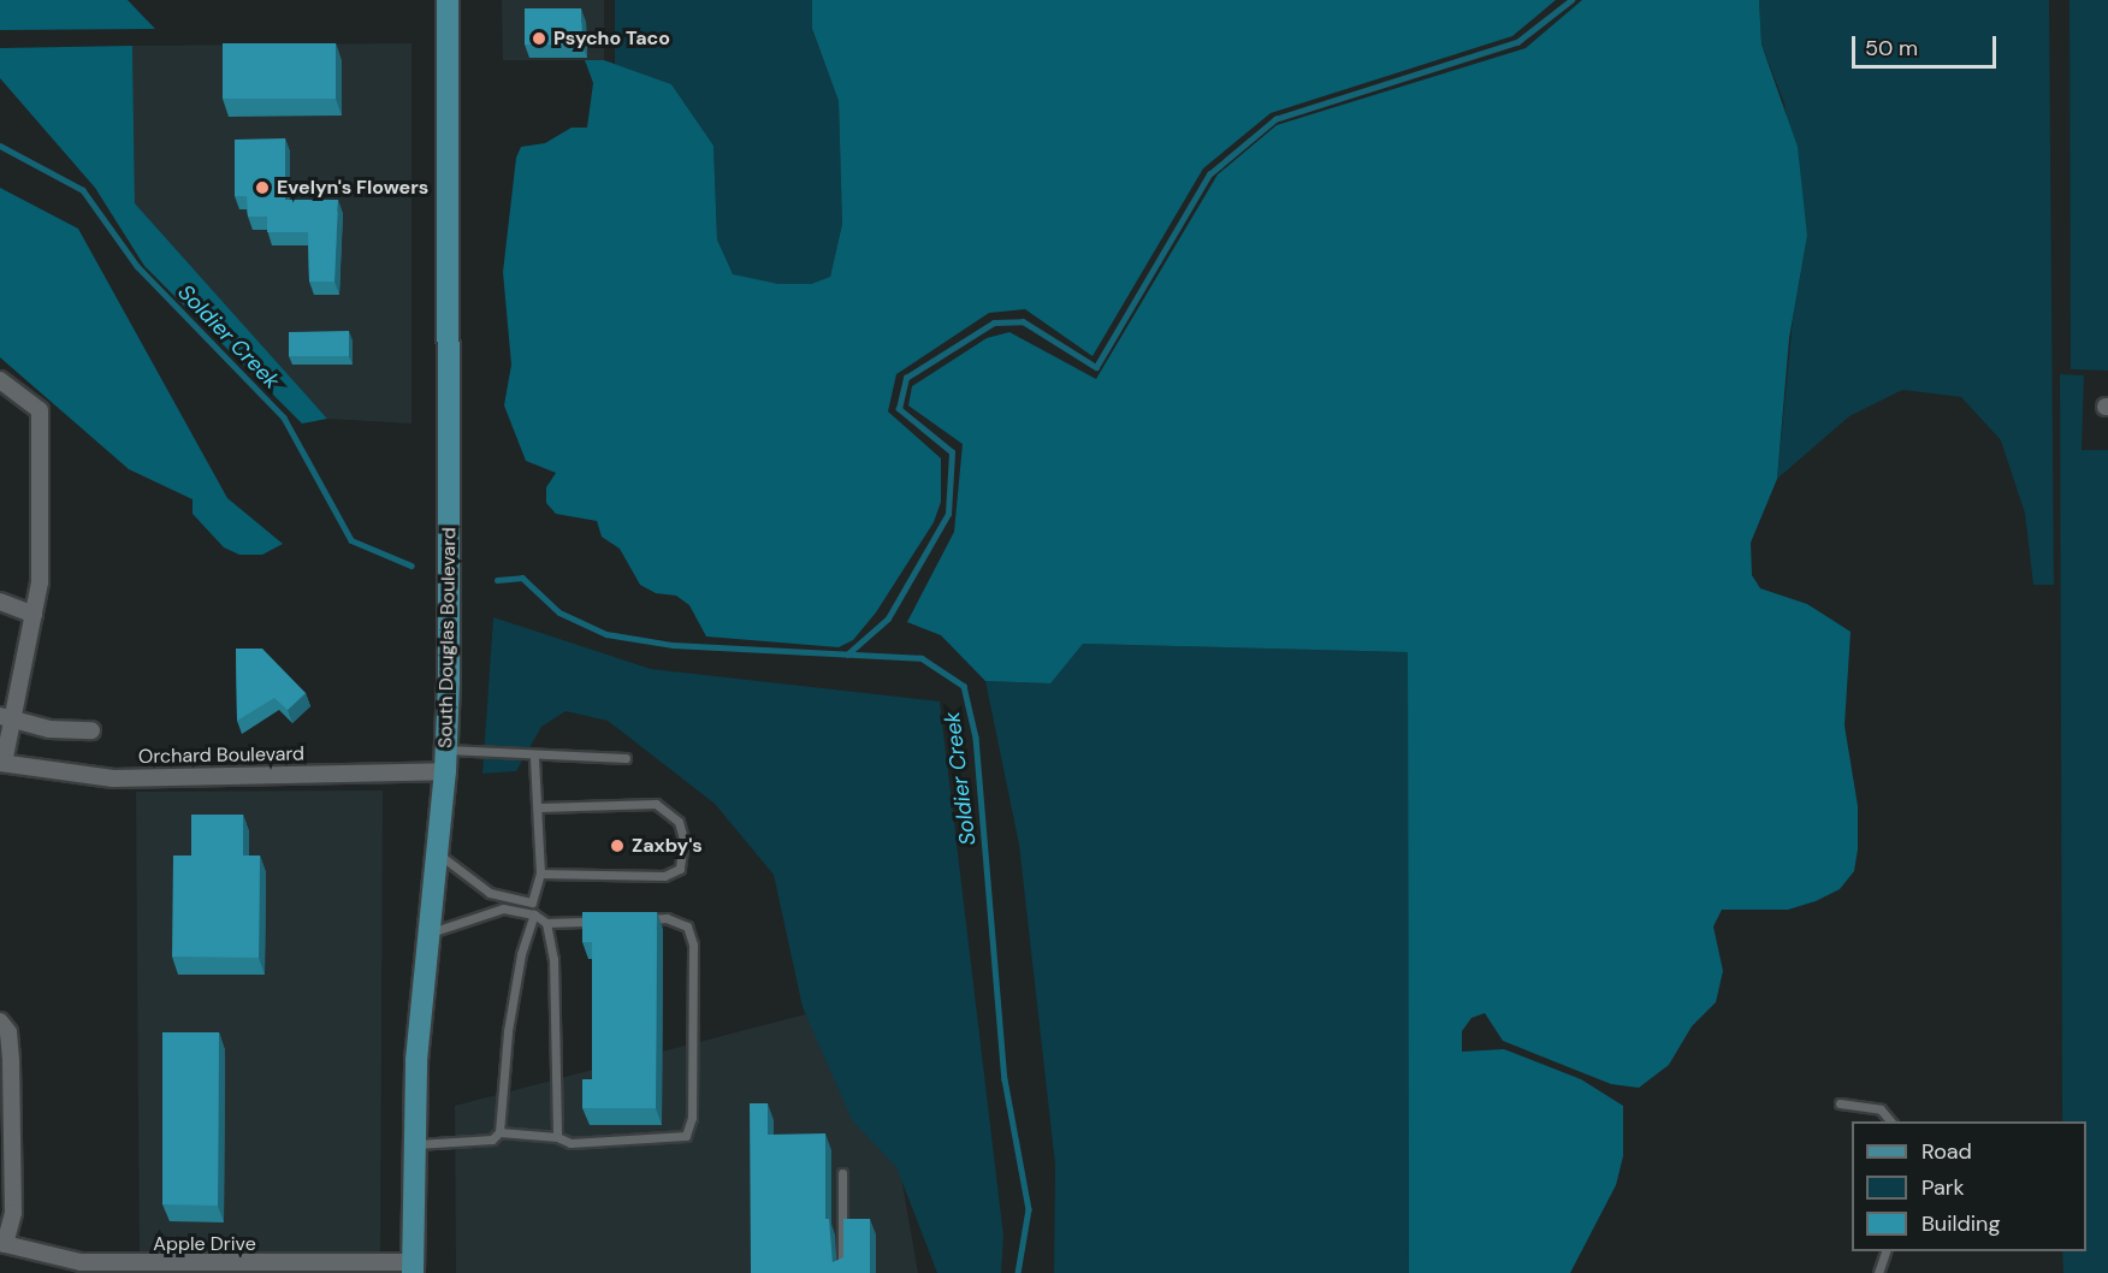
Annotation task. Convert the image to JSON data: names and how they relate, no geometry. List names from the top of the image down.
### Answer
{
  "streets": {
    "main road": ["South Douglas Boulevard"],
    "street": ["Orchard Boulevard", "Apple Drive"]
  },
  "crossings": [
    ["South Douglas Boulevard", "Orchard Boulevard"],
    ["South Douglas Boulevard", "Apple Drive"]
  ],
  "water": ["Soldier Creek"],
  "places": ["Psycho Taco", "Evelyn's Flowers", "Zaxby's"],
  "legend": ["Road", "Park", "Building"],
  "scale_bar": "50 m"
}
